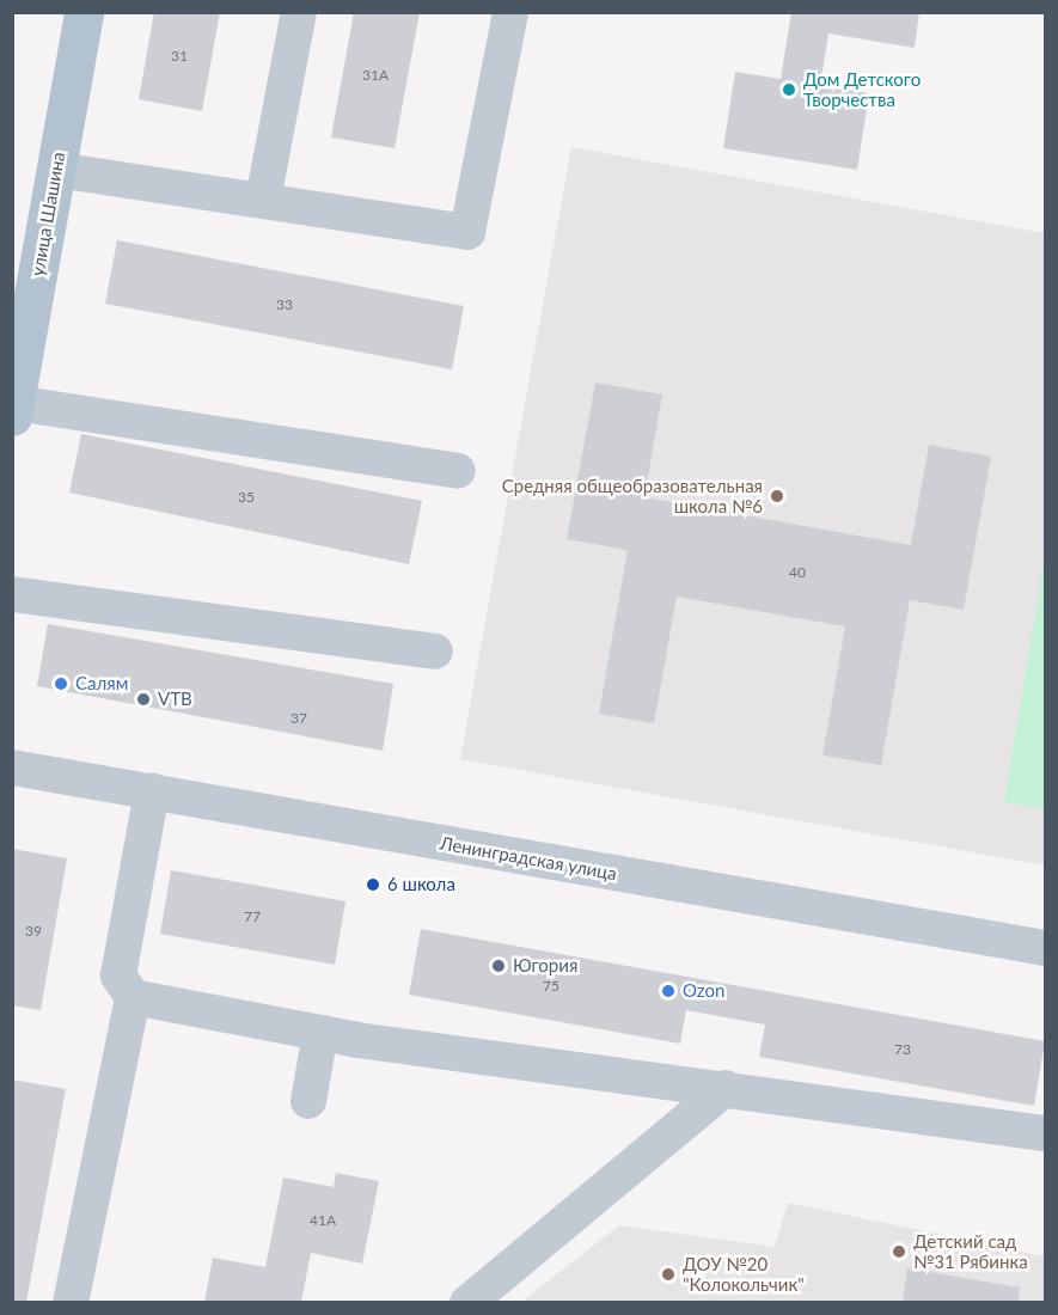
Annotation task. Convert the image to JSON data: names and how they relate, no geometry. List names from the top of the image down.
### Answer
{
  "streets": {
    "main road": ["улица Шашина"],
    "street": ["Ленинградская улица"]
  },
  "places": [
    "Дом Детского Творчества",
    "Средняя общеобразовательная школа №6",
    "Салям",
    "VTB",
    "6 школа",
    "Югория",
    "Ozon",
    "Детский сад №31 Рябинка",
    "ДОУ №20 \"Колокольчик\""
  ],
  "house_numbers": [
    "31",
    "31А",
    "33",
    "35",
    "40",
    "37",
    "77",
    "39",
    "75",
    "73",
    "41А"
  ]
}
